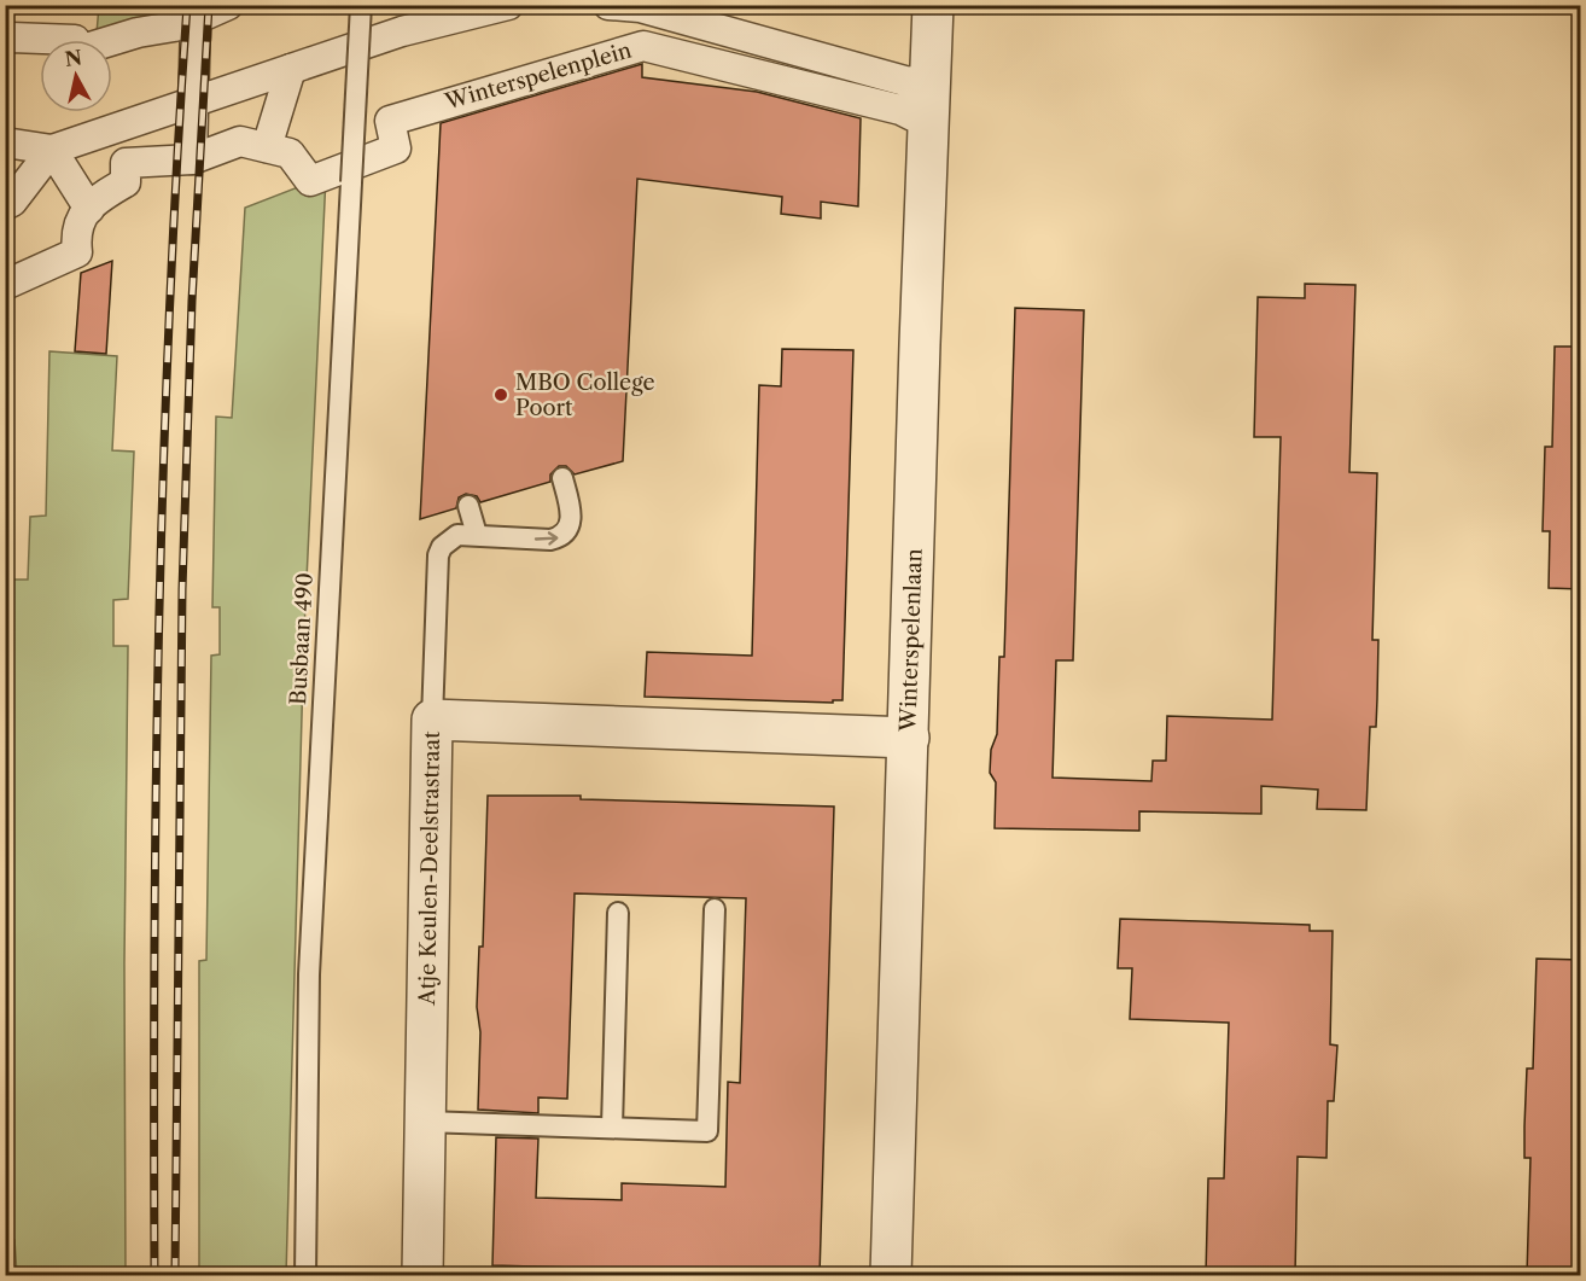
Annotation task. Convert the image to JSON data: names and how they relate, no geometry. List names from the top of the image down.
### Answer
{
  "streets": {
    "street": ["Winterspelenplein", "Winterspelenlaan", "Atje Keulen-Deelstrastraat"],
    "lane": ["Busbaan 490"]
  },
  "crossings": [
    ["Winterspelenplein", "Winterspelenlaan"],
    ["Winterspelenlaan", "Atje Keulen-Deelstrastraat"]
  ],
  "places": ["MBO College Poort"],
  "north": "top"
}
